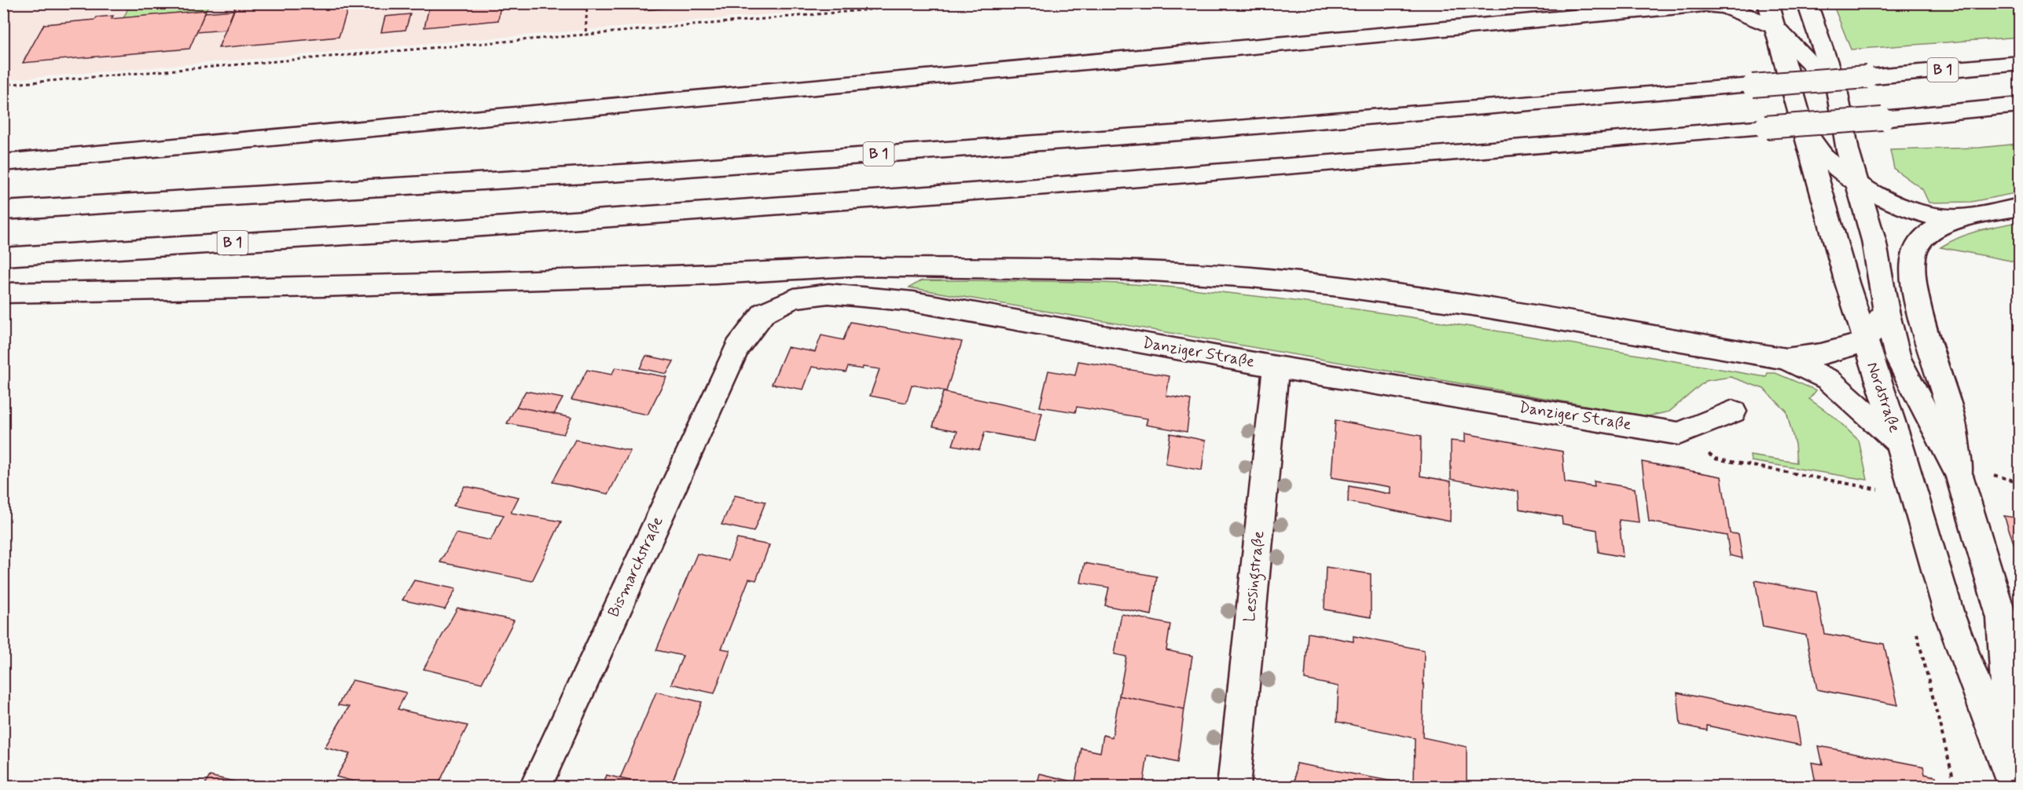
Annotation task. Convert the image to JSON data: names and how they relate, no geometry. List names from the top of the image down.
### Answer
{
  "streets": {
    "main road": [
      "B 1",
      "Danziger Straße",
      "Nordstraße",
      "Bismarckstraße",
      "Lessingstraße"
    ]
  },
  "crossings": [
    ["Danziger Straße", "Bismarckstraße"],
    ["Danziger Straße", "Lessingstraße"]
  ]
}
